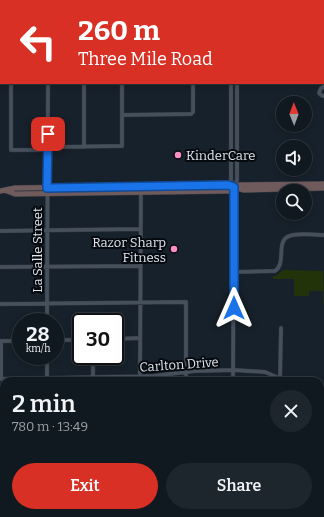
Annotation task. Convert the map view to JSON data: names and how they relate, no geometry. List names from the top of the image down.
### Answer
{
  "streets": {
    "street": ["La Salle Street", "Carlton Drive"]
  },
  "places": ["KinderCare", "Razor Sharp Fitness"],
  "north": "top",
  "page": {
    "turn": ["260 m", "Three Mile Road"],
    "speed": "28 km/h",
    "limit": "30",
    "heading": ["2 min", "780 m · 13:49"],
    "buttons": ["Exit", "Share"]
  }
}
